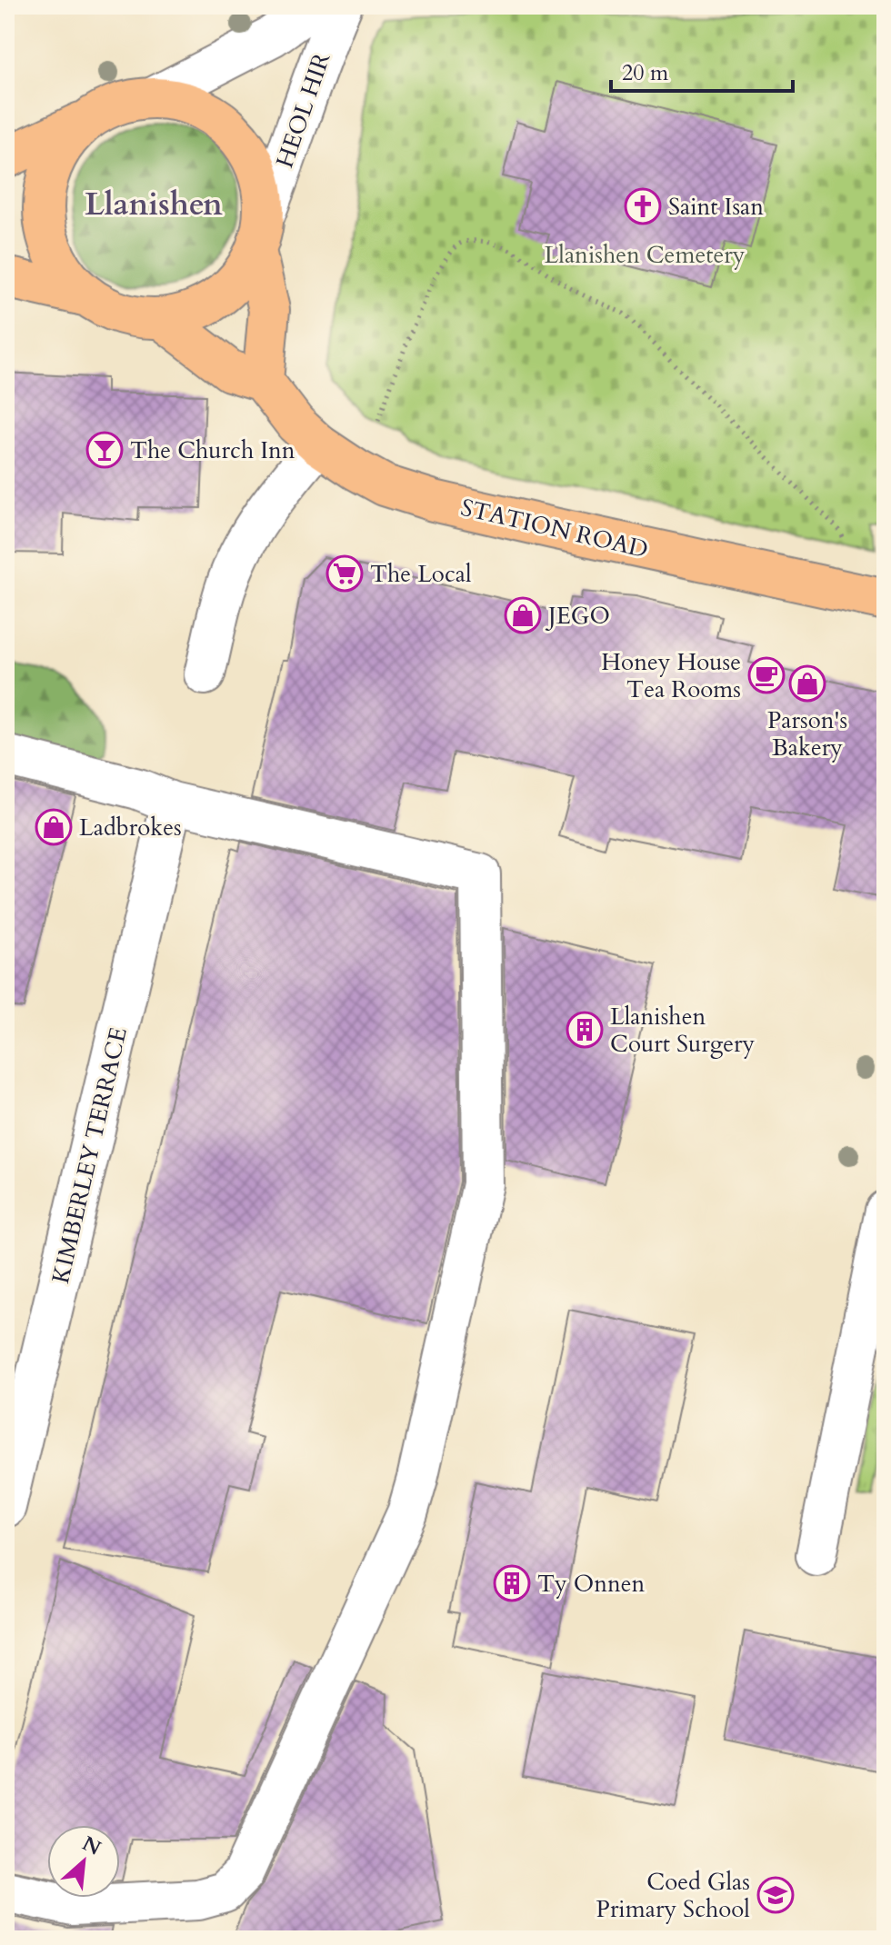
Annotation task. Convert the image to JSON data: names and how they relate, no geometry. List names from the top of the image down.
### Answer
{
  "streets": {
    "main road": ["STATION ROAD"],
    "street": ["HEOL HIR", "KIMBERLEY TERRACE"]
  },
  "districts": ["Llanishen"],
  "parks": ["Llanishen Cemetery"],
  "places": {
    "church": ["Saint Isan"],
    "bar": ["The Church Inn"],
    "supermarket": ["The Local"],
    "shop": ["JEGO", "Parson's Bakery", "Ladbrokes"],
    "cafe": ["Honey House Tea Rooms"],
    "building": ["Llanishen Court Surgery", "Ty Onnen"],
    "school or university": ["Coed Glas Primary School"]
  },
  "scale_bar": "20 m",
  "north": "top right"
}
